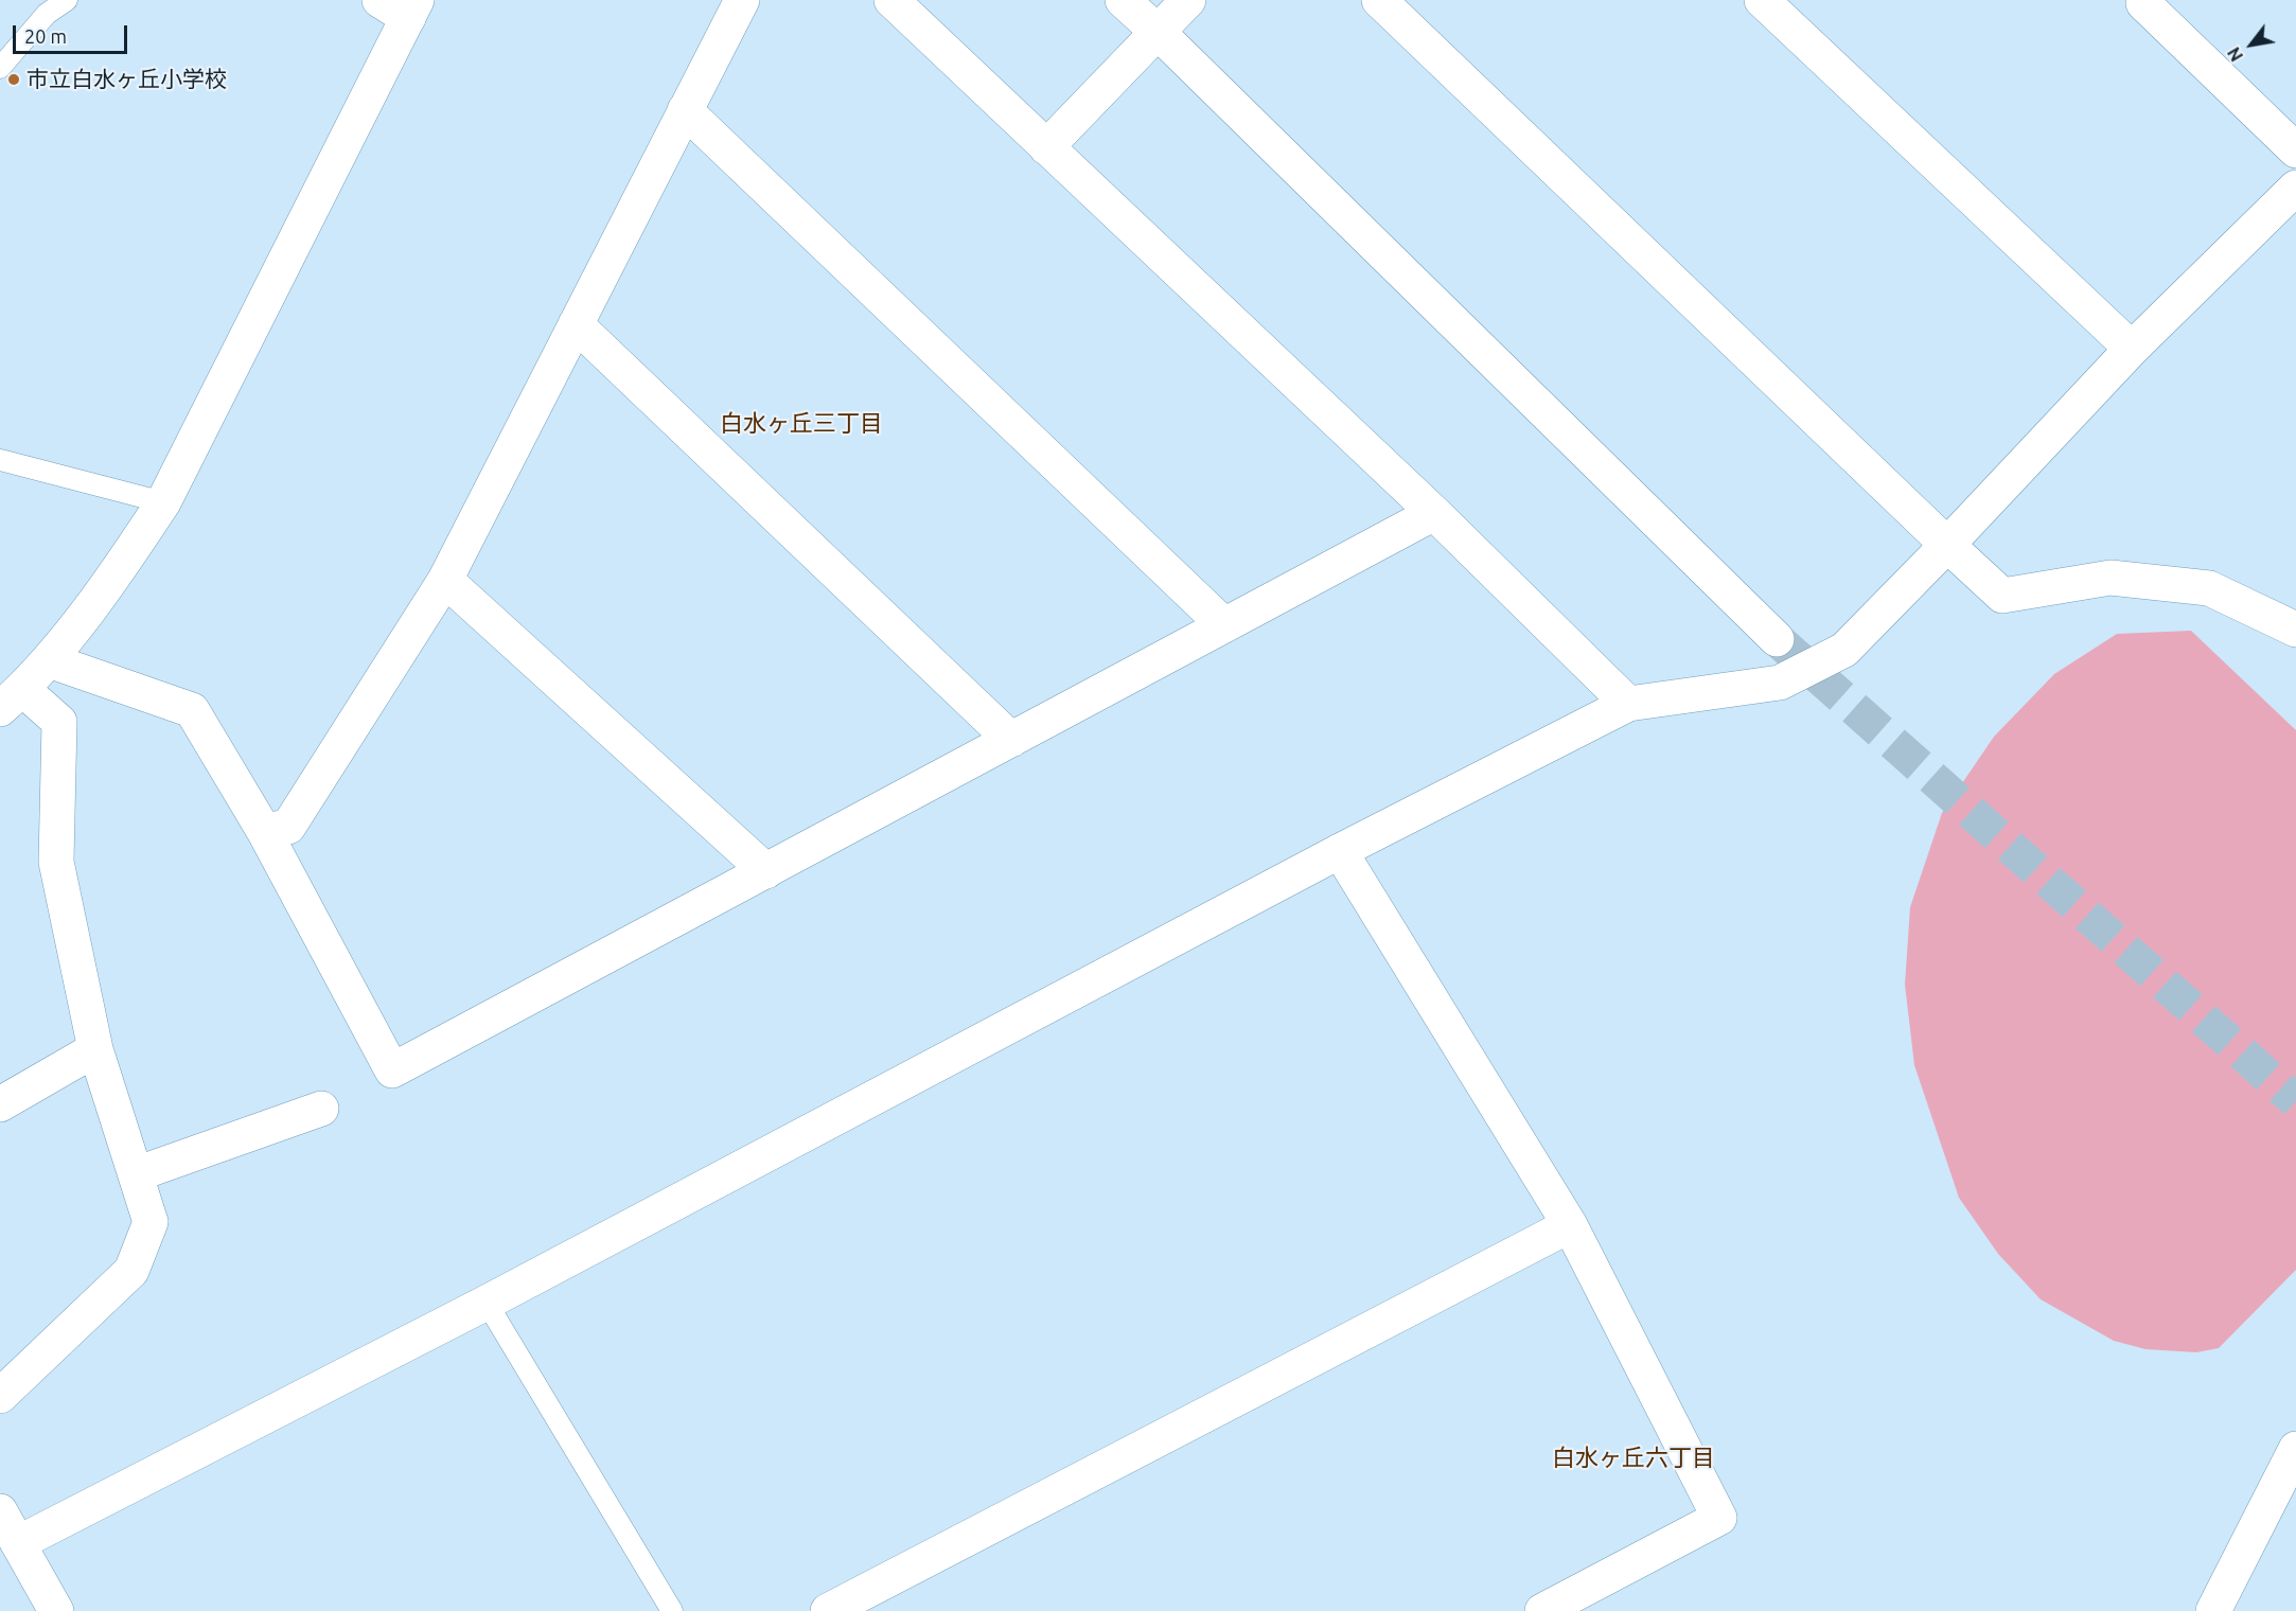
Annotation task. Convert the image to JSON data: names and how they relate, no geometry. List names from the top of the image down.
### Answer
{
  "districts": ["白水ヶ丘三丁目", "白水ヶ丘六丁目"],
  "places": ["市立白水ヶ丘小学校"],
  "scale_bar": "20 m",
  "north": "bottom left"
}
